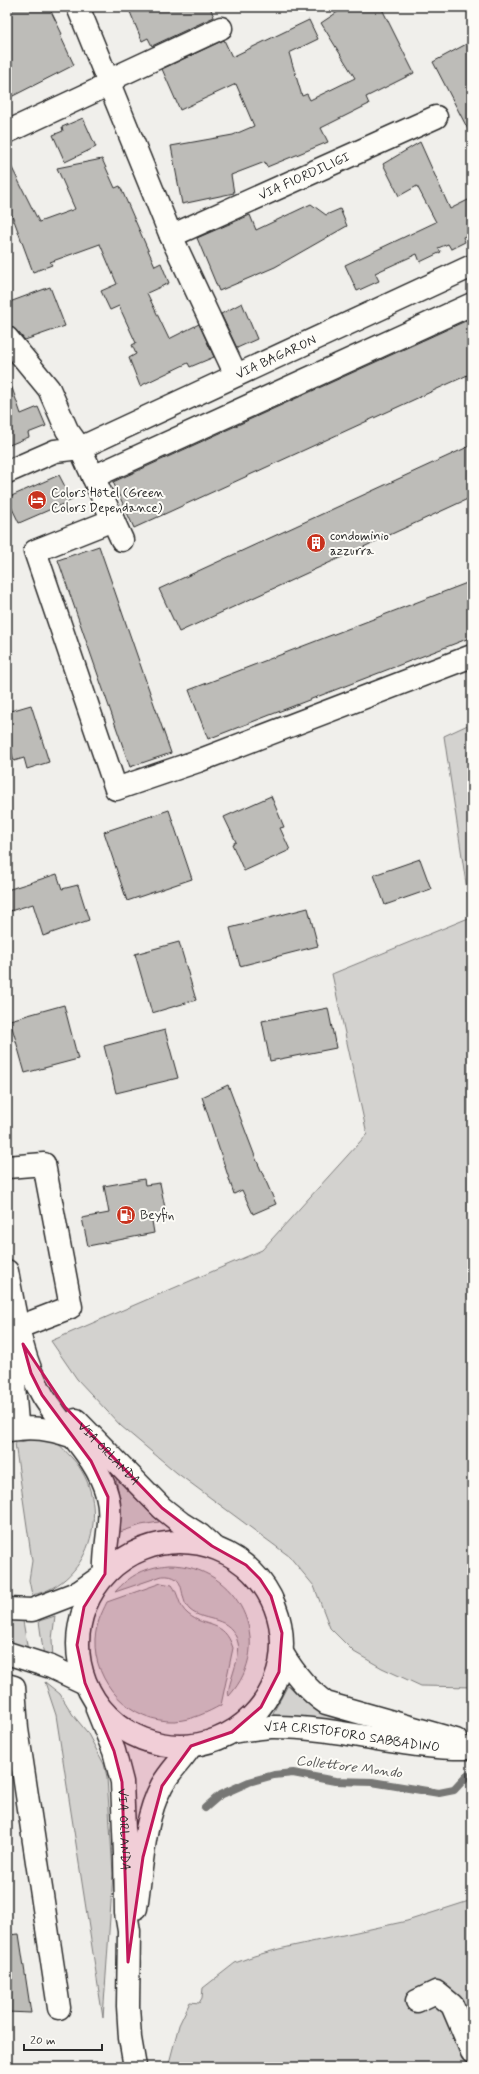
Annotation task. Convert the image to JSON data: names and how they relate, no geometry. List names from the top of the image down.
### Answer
{
  "streets": {
    "main road": [
      "VIA FIORDILIGI",
      "VIA BAGARON",
      "VIA ORLANDA",
      "VIA CRISTOFORO SABBADINO"
    ]
  },
  "water": ["Collettore Mondo"],
  "places": {
    "hotel": ["Colors Hôtel (Green Colors Dependance)"],
    "building": ["condominio azzurra"],
    "fuel station": ["Beyfin"]
  },
  "scale_bar": "20 m"
}
